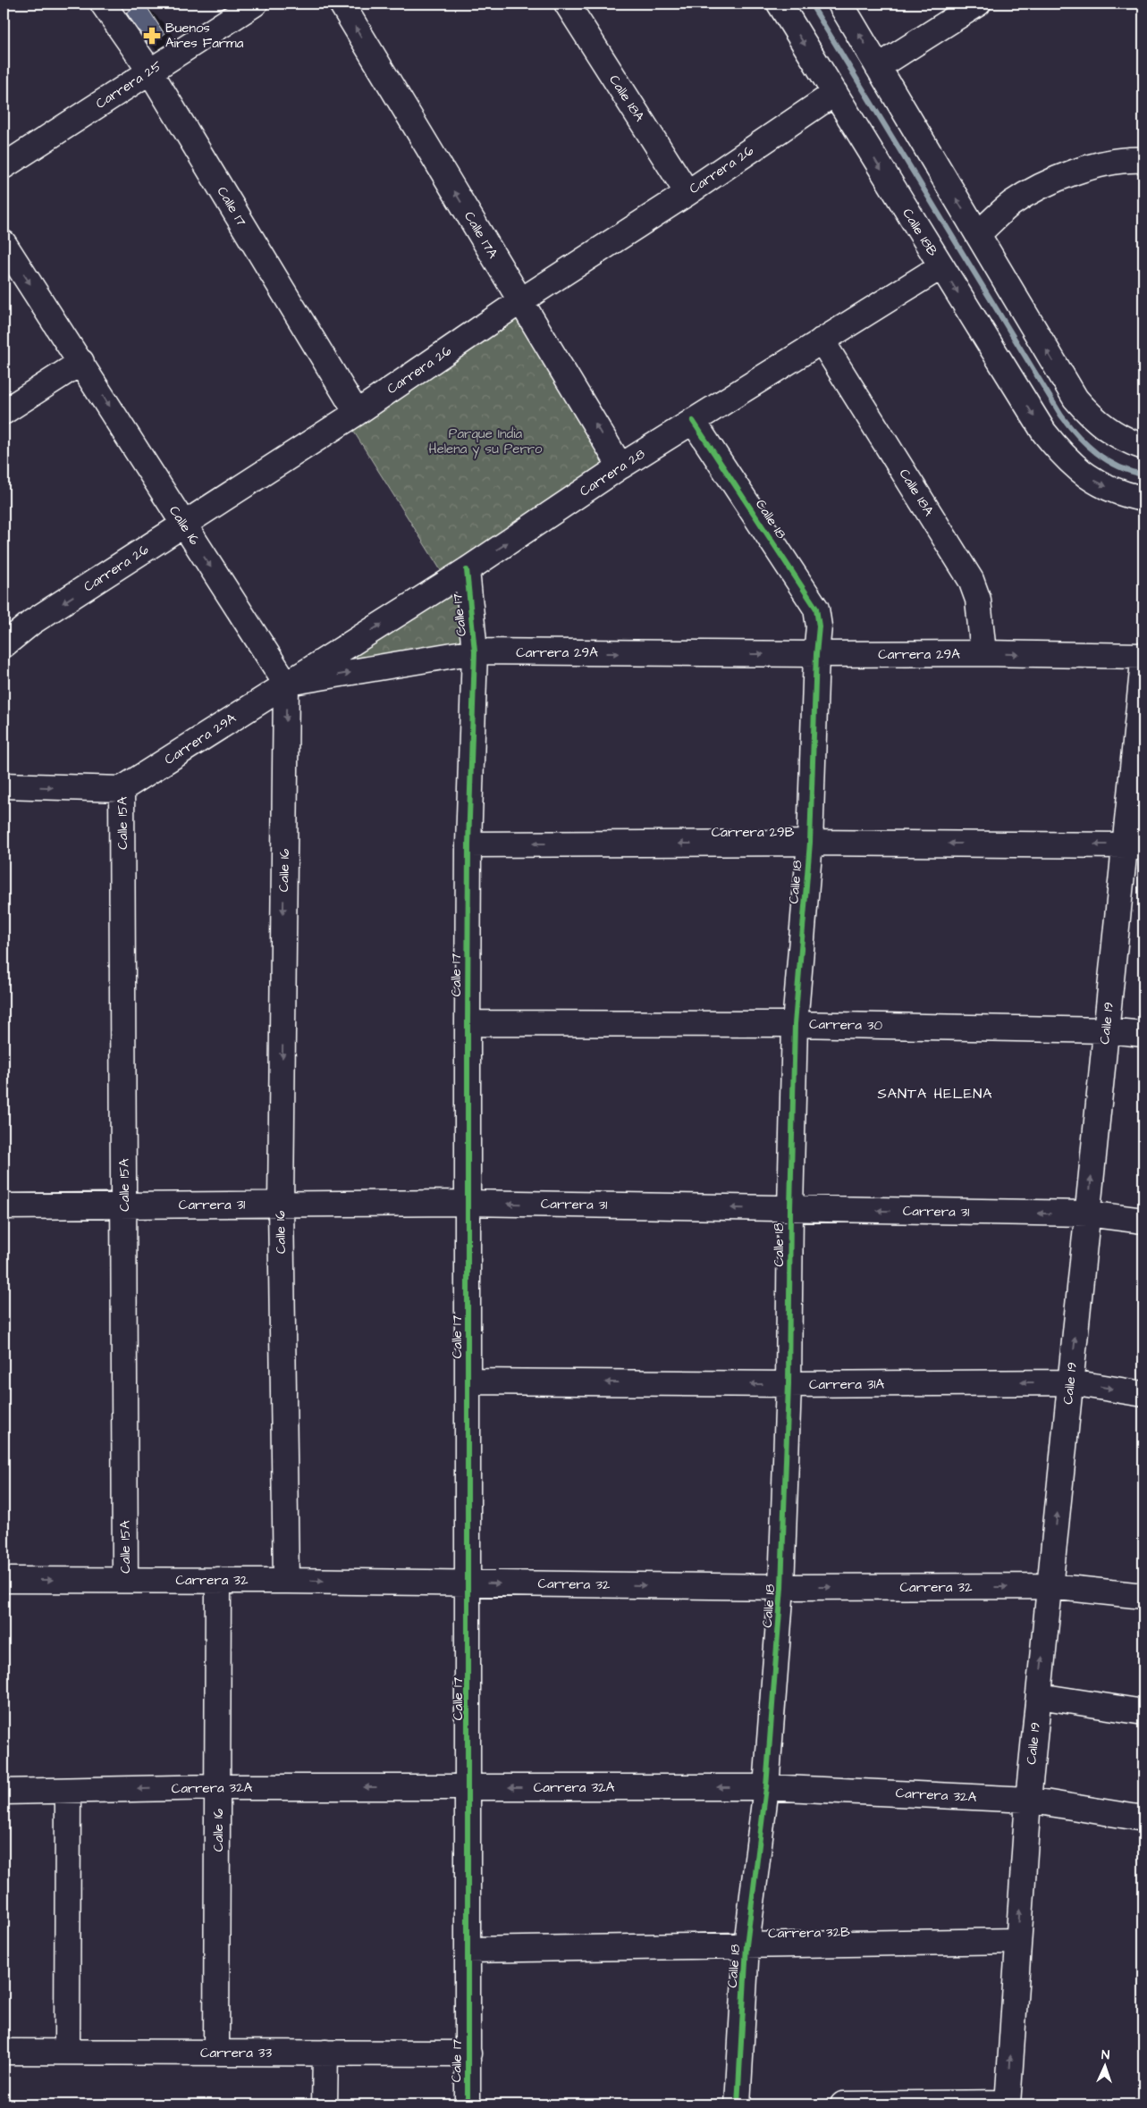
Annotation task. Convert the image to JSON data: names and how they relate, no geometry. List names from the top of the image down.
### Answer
{
  "streets": {
    "street": [
      "Carrera 25",
      "Calle 18A",
      "Carrera 26",
      "Calle 17",
      "Calle 18B",
      "Calle 17A",
      "Carrera 28",
      "Calle 18",
      "Calle 16",
      "Carrera 29A",
      "Calle 15A",
      "Carrera 29B",
      "Calle 19",
      "Carrera 30",
      "Carrera 31",
      "Carrera 31A",
      "Carrera 32",
      "Carrera 32A",
      "Carrera 32B",
      "Carrera 33"
    ]
  },
  "crossings": [
    ["Carrera 25", "Calle 17"],
    ["Calle 18A", "Carrera 26"],
    ["Calle 18A", "Carrera 28"],
    ["Calle 18A", "Carrera 29A"],
    ["Carrera 26", "Calle 17"],
    ["Carrera 26", "Calle 18B"],
    ["Carrera 26", "Calle 17A"],
    ["Carrera 26", "Calle 16"],
    ["Calle 17", "Carrera 28"],
    ["Calle 17", "Carrera 29A"],
    ["Calle 17", "Carrera 29B"],
    ["Calle 17", "Carrera 30"],
    ["Calle 17", "Carrera 31"],
    ["Calle 17", "Carrera 31A"],
    ["Calle 17", "Carrera 32"],
    ["Calle 17", "Carrera 32A"],
    ["Calle 17", "Carrera 32B"],
    ["Calle 17", "Carrera 33"],
    ["Calle 18B", "Carrera 28"],
    ["Calle 17A", "Carrera 28"],
    ["Carrera 28", "Calle 18"],
    ["Carrera 28", "Calle 16"],
    ["Carrera 28", "Carrera 29A"],
    ["Calle 18", "Carrera 29A"],
    ["Calle 18", "Carrera 29B"],
    ["Calle 18", "Carrera 30"],
    ["Calle 18", "Carrera 31"],
    ["Calle 18", "Carrera 31A"],
    ["Calle 18", "Carrera 32"],
    ["Calle 18", "Carrera 32A"],
    ["Calle 18", "Carrera 32B"],
    ["Calle 16", "Carrera 29A"],
    ["Calle 16", "Carrera 31"],
    ["Calle 16", "Carrera 32"],
    ["Calle 16", "Carrera 32A"],
    ["Calle 16", "Carrera 33"],
    ["Carrera 29A", "Calle 15A"],
    ["Calle 15A", "Carrera 31"],
    ["Calle 15A", "Carrera 32"],
    ["Carrera 29B", "Calle 19"],
    ["Calle 19", "Carrera 30"],
    ["Calle 19", "Carrera 31"],
    ["Calle 19", "Carrera 31A"],
    ["Calle 19", "Carrera 32"],
    ["Calle 19", "Carrera 32A"],
    ["Calle 19", "Carrera 32B"]
  ],
  "one_way": [
    "Calle 17A",
    "Carrera 28",
    "Calle 16",
    "Carrera 29A",
    "Carrera 29B",
    "Calle 19",
    "Carrera 31",
    "Carrera 32",
    "Carrera 32A"
  ],
  "districts": ["SANTA HELENA"],
  "parks": ["Parque India Helena y su Perro"],
  "places": {
    "pharmacy": ["Buenos Aires Farma"]
  },
  "north": "top"
}
